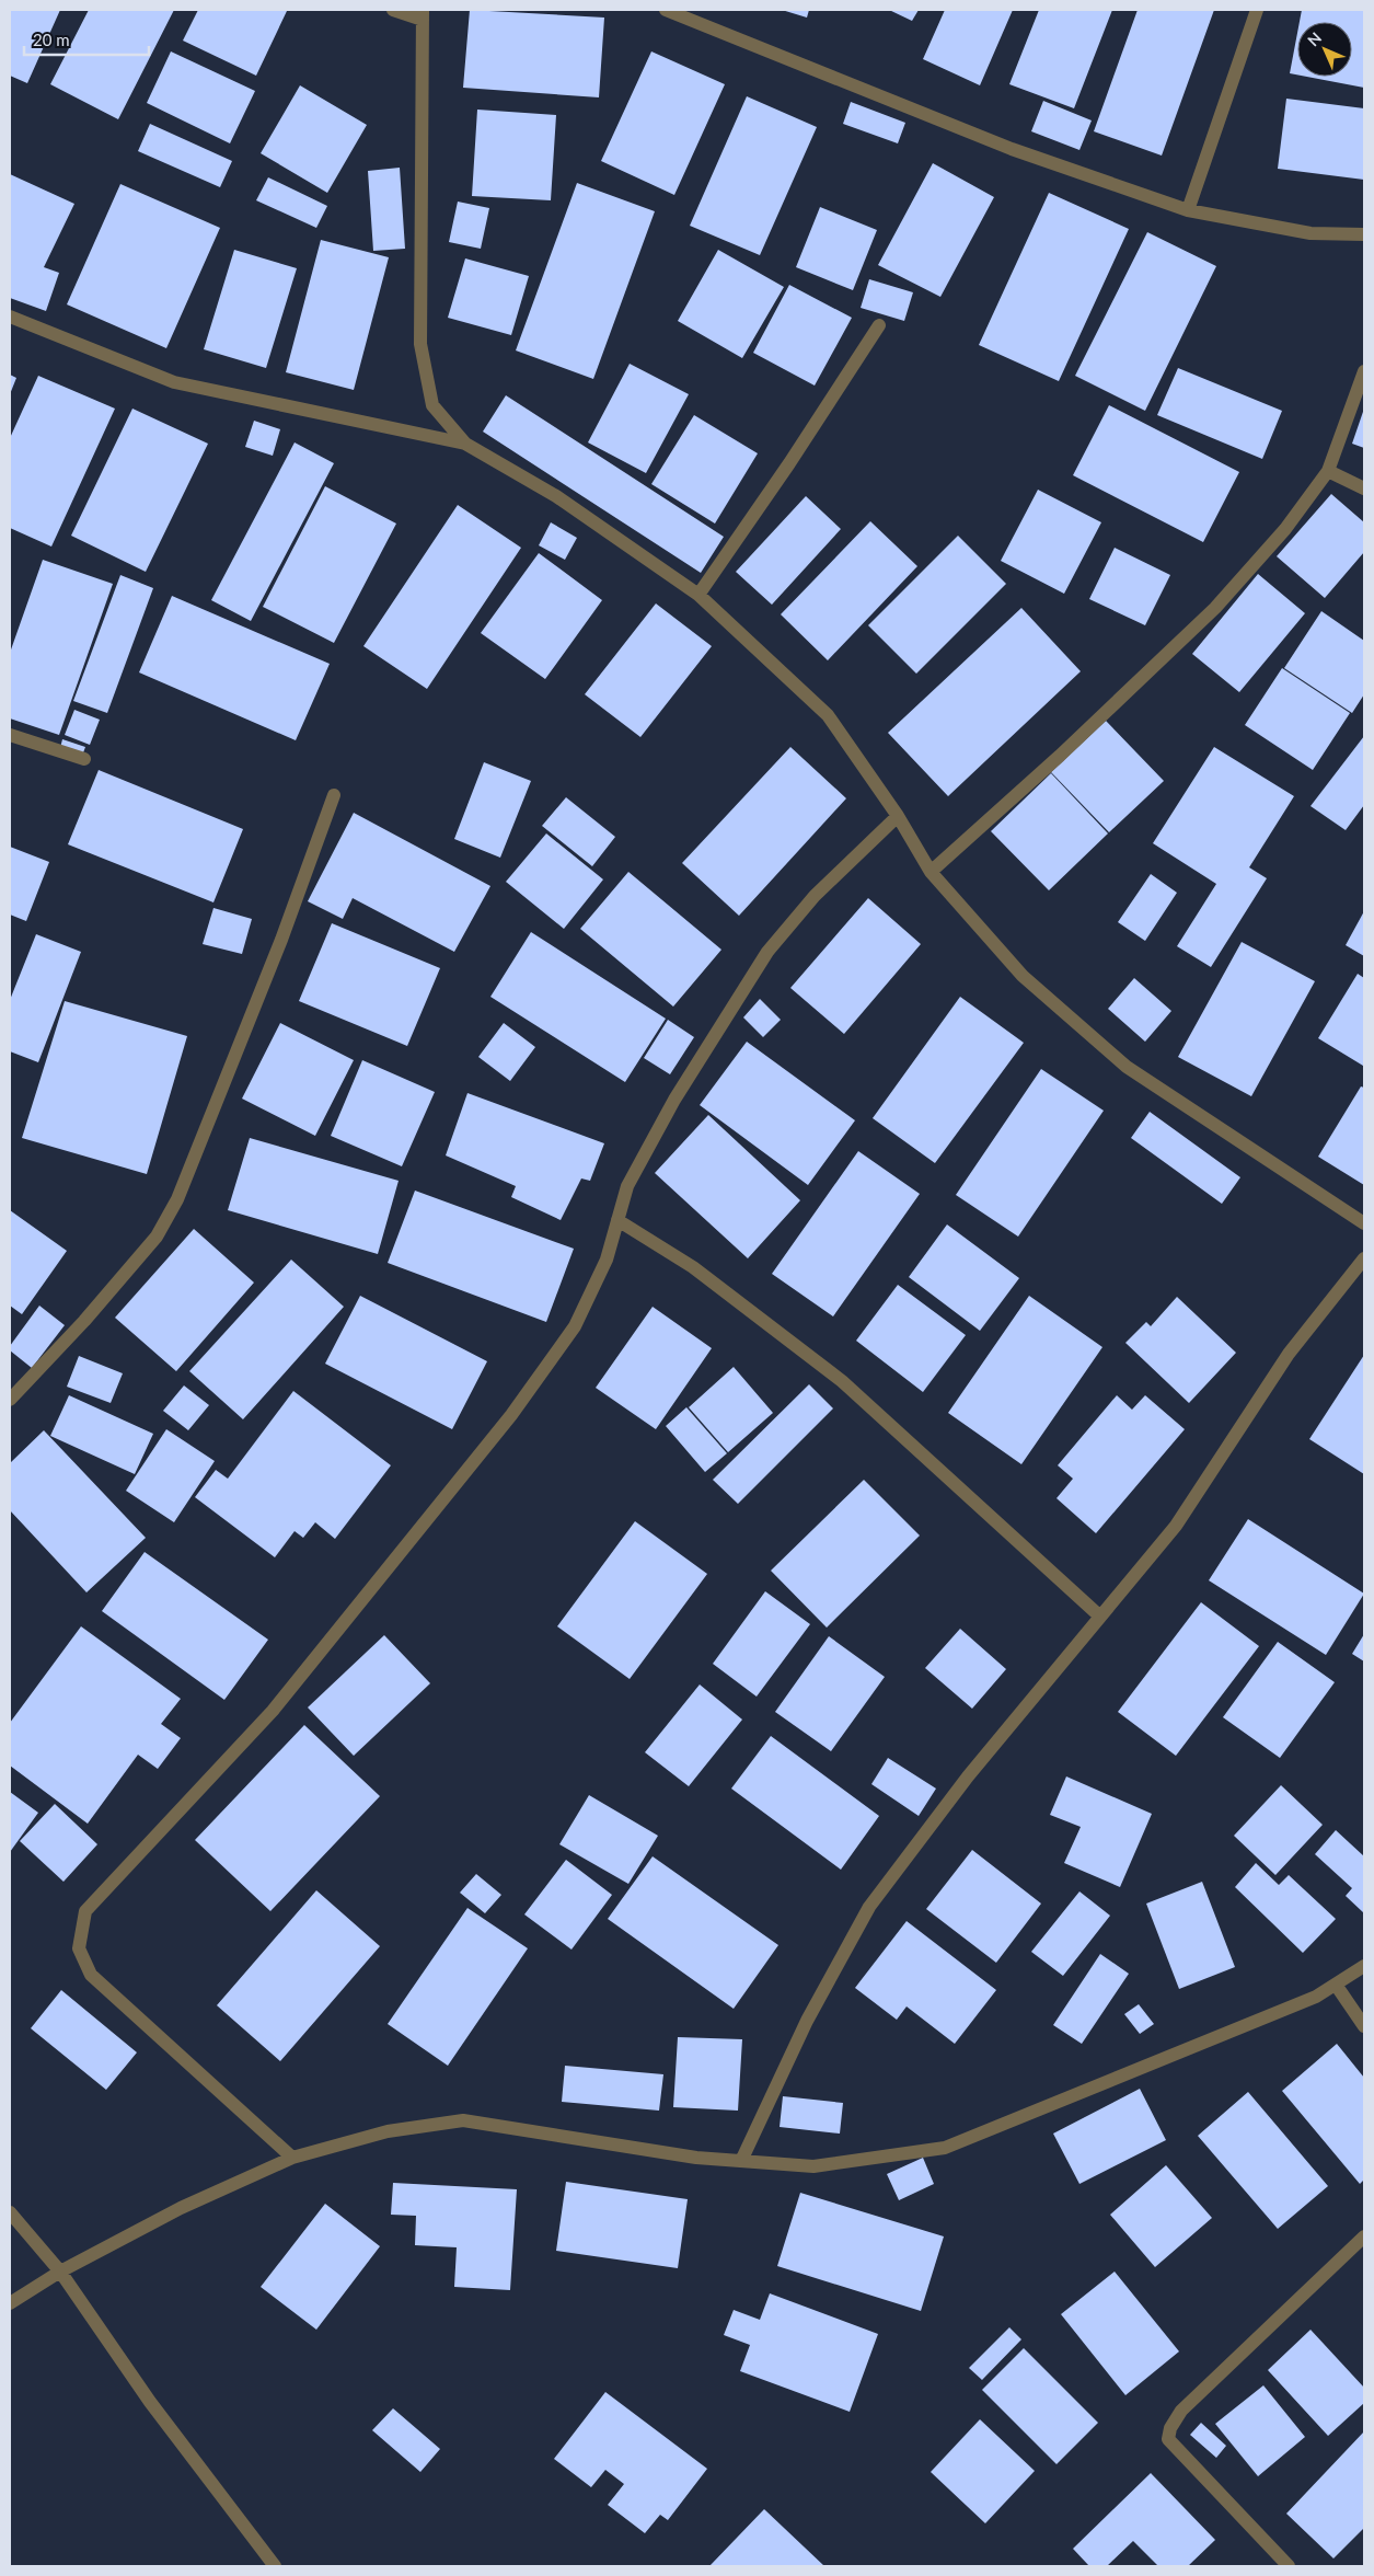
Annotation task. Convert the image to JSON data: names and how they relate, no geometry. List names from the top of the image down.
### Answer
{
  "scale_bar": "20 m",
  "north": "top left"
}
